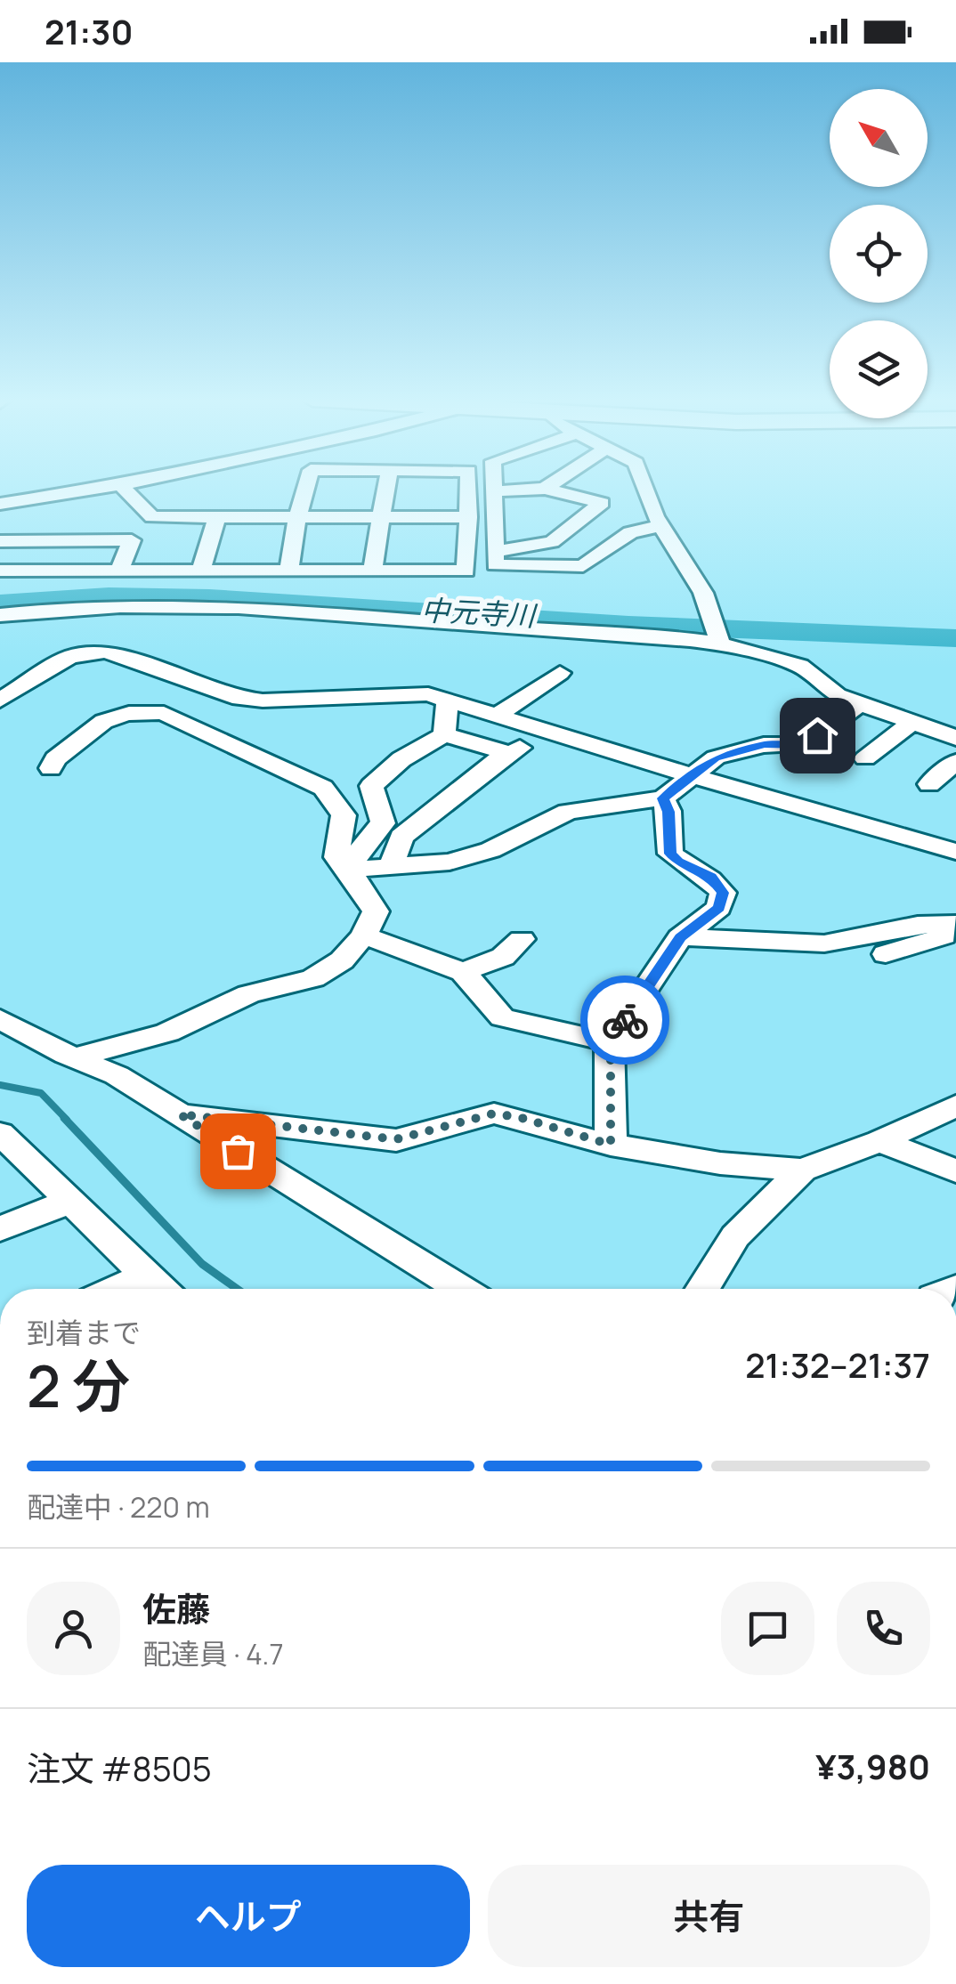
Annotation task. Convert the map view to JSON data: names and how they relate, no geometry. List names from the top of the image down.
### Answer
{
  "water": ["中元寺川"],
  "north": "top left",
  "page": {
    "status": "21:30",
    "heading": ["2 分", "到着まで", "21:32–21:37"],
    "panel": [
      "佐藤",
      "配達員 · 4.7",
      "注文 #8505",
      "¥3,980"
    ],
    "bar": "配達中 · 220 m",
    "buttons": ["ヘルプ", "共有"]
  }
}
